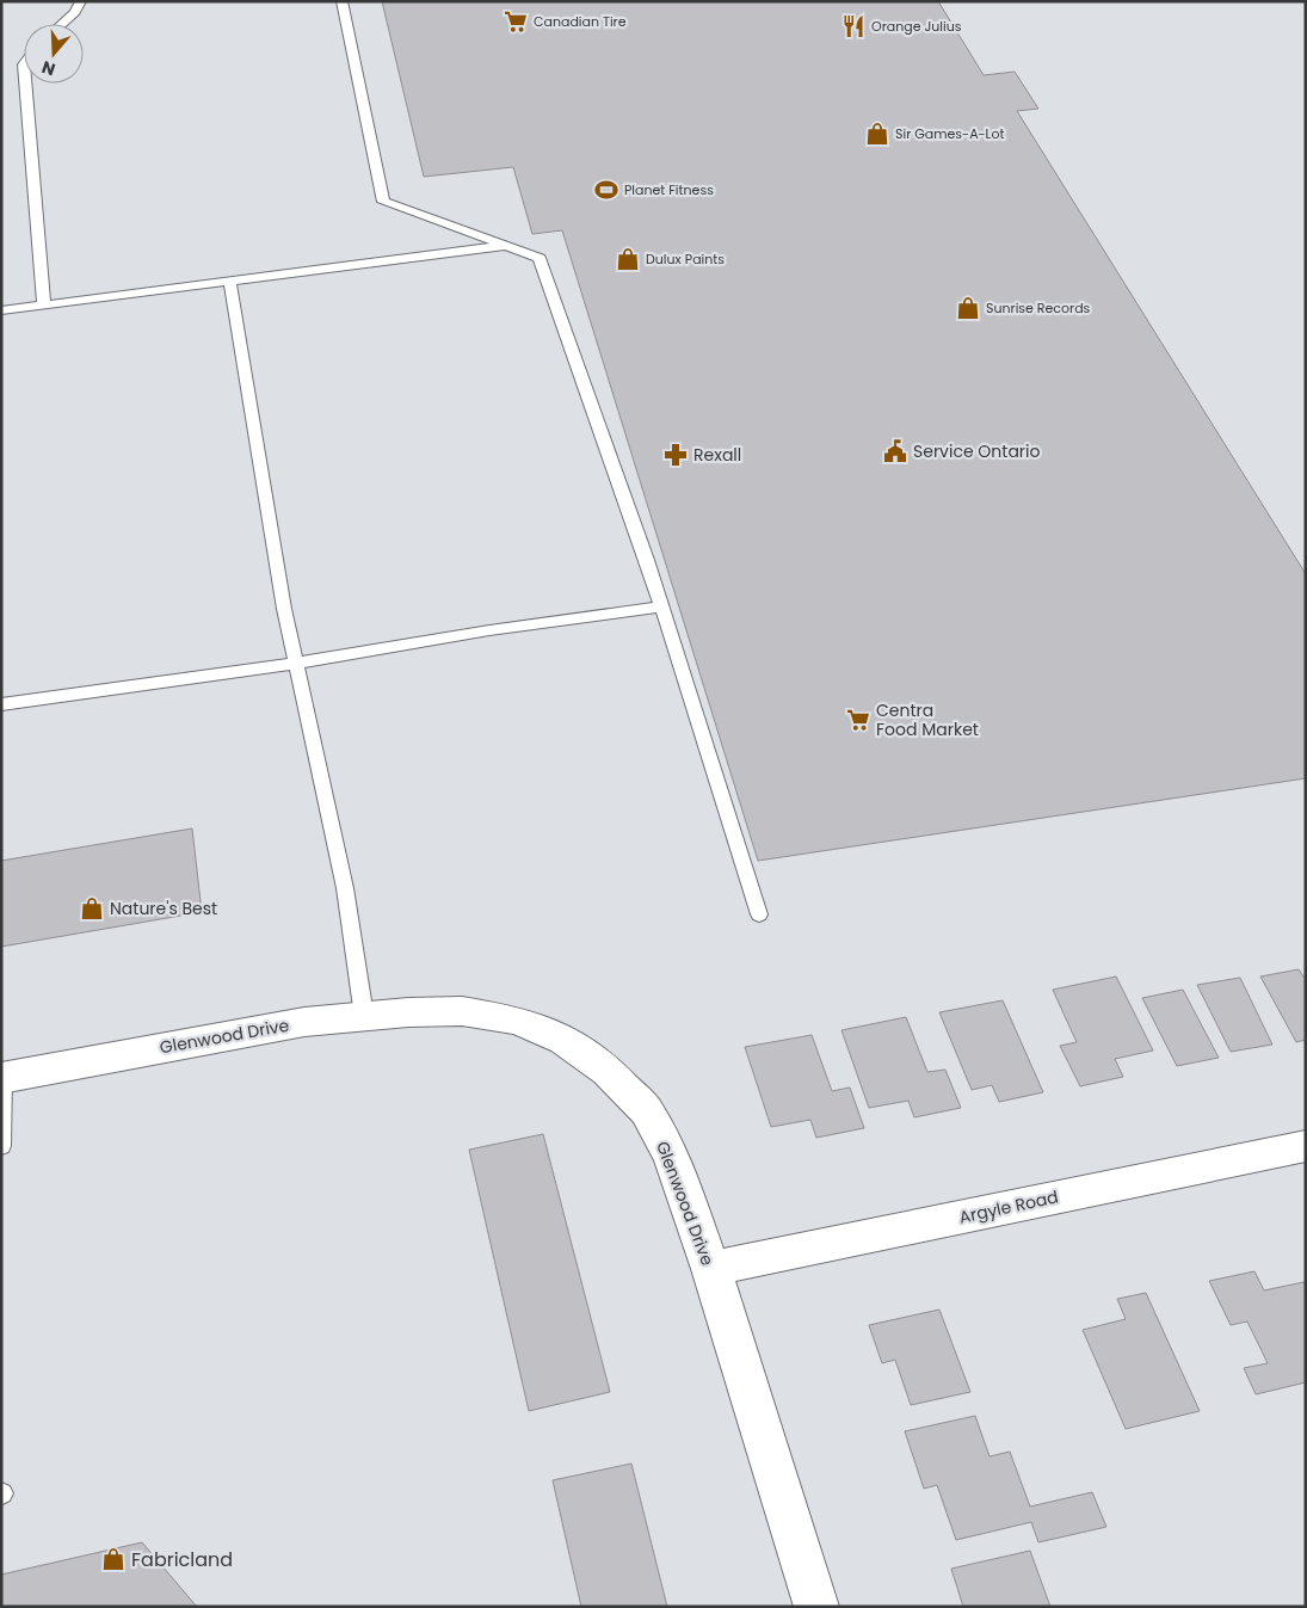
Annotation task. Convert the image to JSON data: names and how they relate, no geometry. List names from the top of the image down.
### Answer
{
  "streets": {
    "street": ["Glenwood Drive", "Argyle Road"]
  },
  "crossings": [
    ["Glenwood Drive", "Argyle Road"]
  ],
  "places": {
    "supermarket": ["Canadian Tire", "Centra Food Market"],
    "restaurant": ["Orange Julius"],
    "shop": [
      "Sir Games-A-Lot",
      "Dulux Paints",
      "Sunrise Records",
      "Nature's Best",
      "Fabricland"
    ],
    "sports": ["Planet Fitness"],
    "public building": ["Service Ontario"],
    "pharmacy": ["Rexall"]
  },
  "north": "bottom"
}
